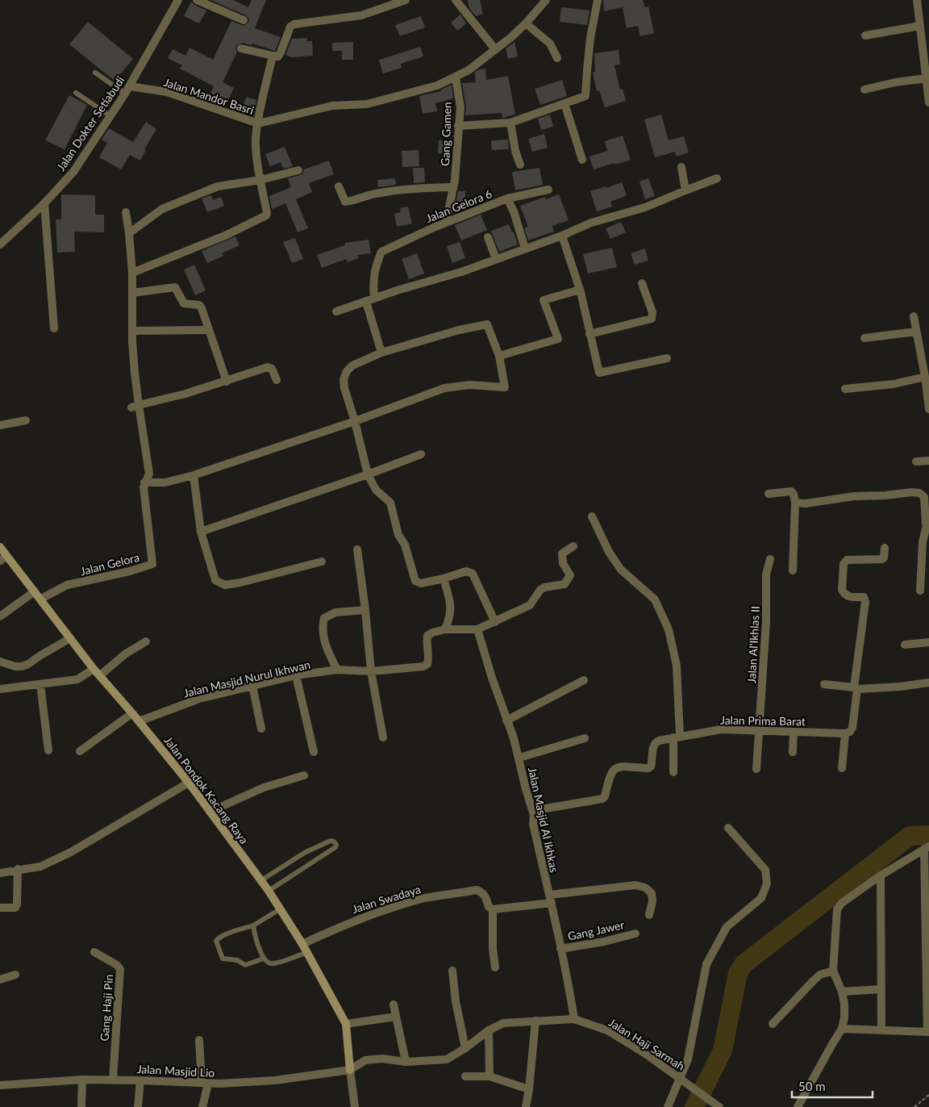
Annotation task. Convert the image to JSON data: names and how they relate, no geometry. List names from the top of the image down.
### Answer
{
  "streets": {
    "main road": ["Jalan Pondok Kacang Raya"],
    "street": [
      "Jalan Mandor Basri",
      "Jalan Dokter Setiabudi",
      "Gang Gamen",
      "Jalan Gelora 6",
      "Jalan Gelora",
      "Jalan Al'Ikhlas II",
      "Jalan Masjid Nurul Ikhwan",
      "Jalan Prima Barat",
      "Jalan Masjid Al Ikhkas",
      "Jalan Swadaya",
      "Gang Jawer",
      "Gang Haji Pin",
      "Jalan Haji Sarmah",
      "Jalan Masjid Lio"
    ]
  },
  "crossings": [
    ["Jalan Mandor Basri", "Jalan Dokter Setiabudi"],
    ["Gang Gamen", "Jalan Gelora 6"],
    ["Jalan Gelora", "Jalan Pondok Kacang Raya"],
    ["Jalan Al'Ikhlas II", "Jalan Prima Barat"],
    ["Jalan Masjid Nurul Ikhwan", "Jalan Pondok Kacang Raya"],
    ["Jalan Masjid Nurul Ikhwan", "Jalan Masjid Al Ikhkas"],
    ["Jalan Prima Barat", "Jalan Masjid Al Ikhkas"],
    ["Jalan Pondok Kacang Raya", "Jalan Swadaya"],
    ["Jalan Pondok Kacang Raya", "Jalan Haji Sarmah"],
    ["Jalan Pondok Kacang Raya", "Jalan Masjid Lio"],
    ["Jalan Masjid Al Ikhkas", "Gang Jawer"],
    ["Jalan Masjid Al Ikhkas", "Jalan Haji Sarmah"],
    ["Gang Haji Pin", "Jalan Masjid Lio"],
    ["Jalan Haji Sarmah", "Jalan Masjid Lio"]
  ],
  "scale_bar": "50 m"
}
